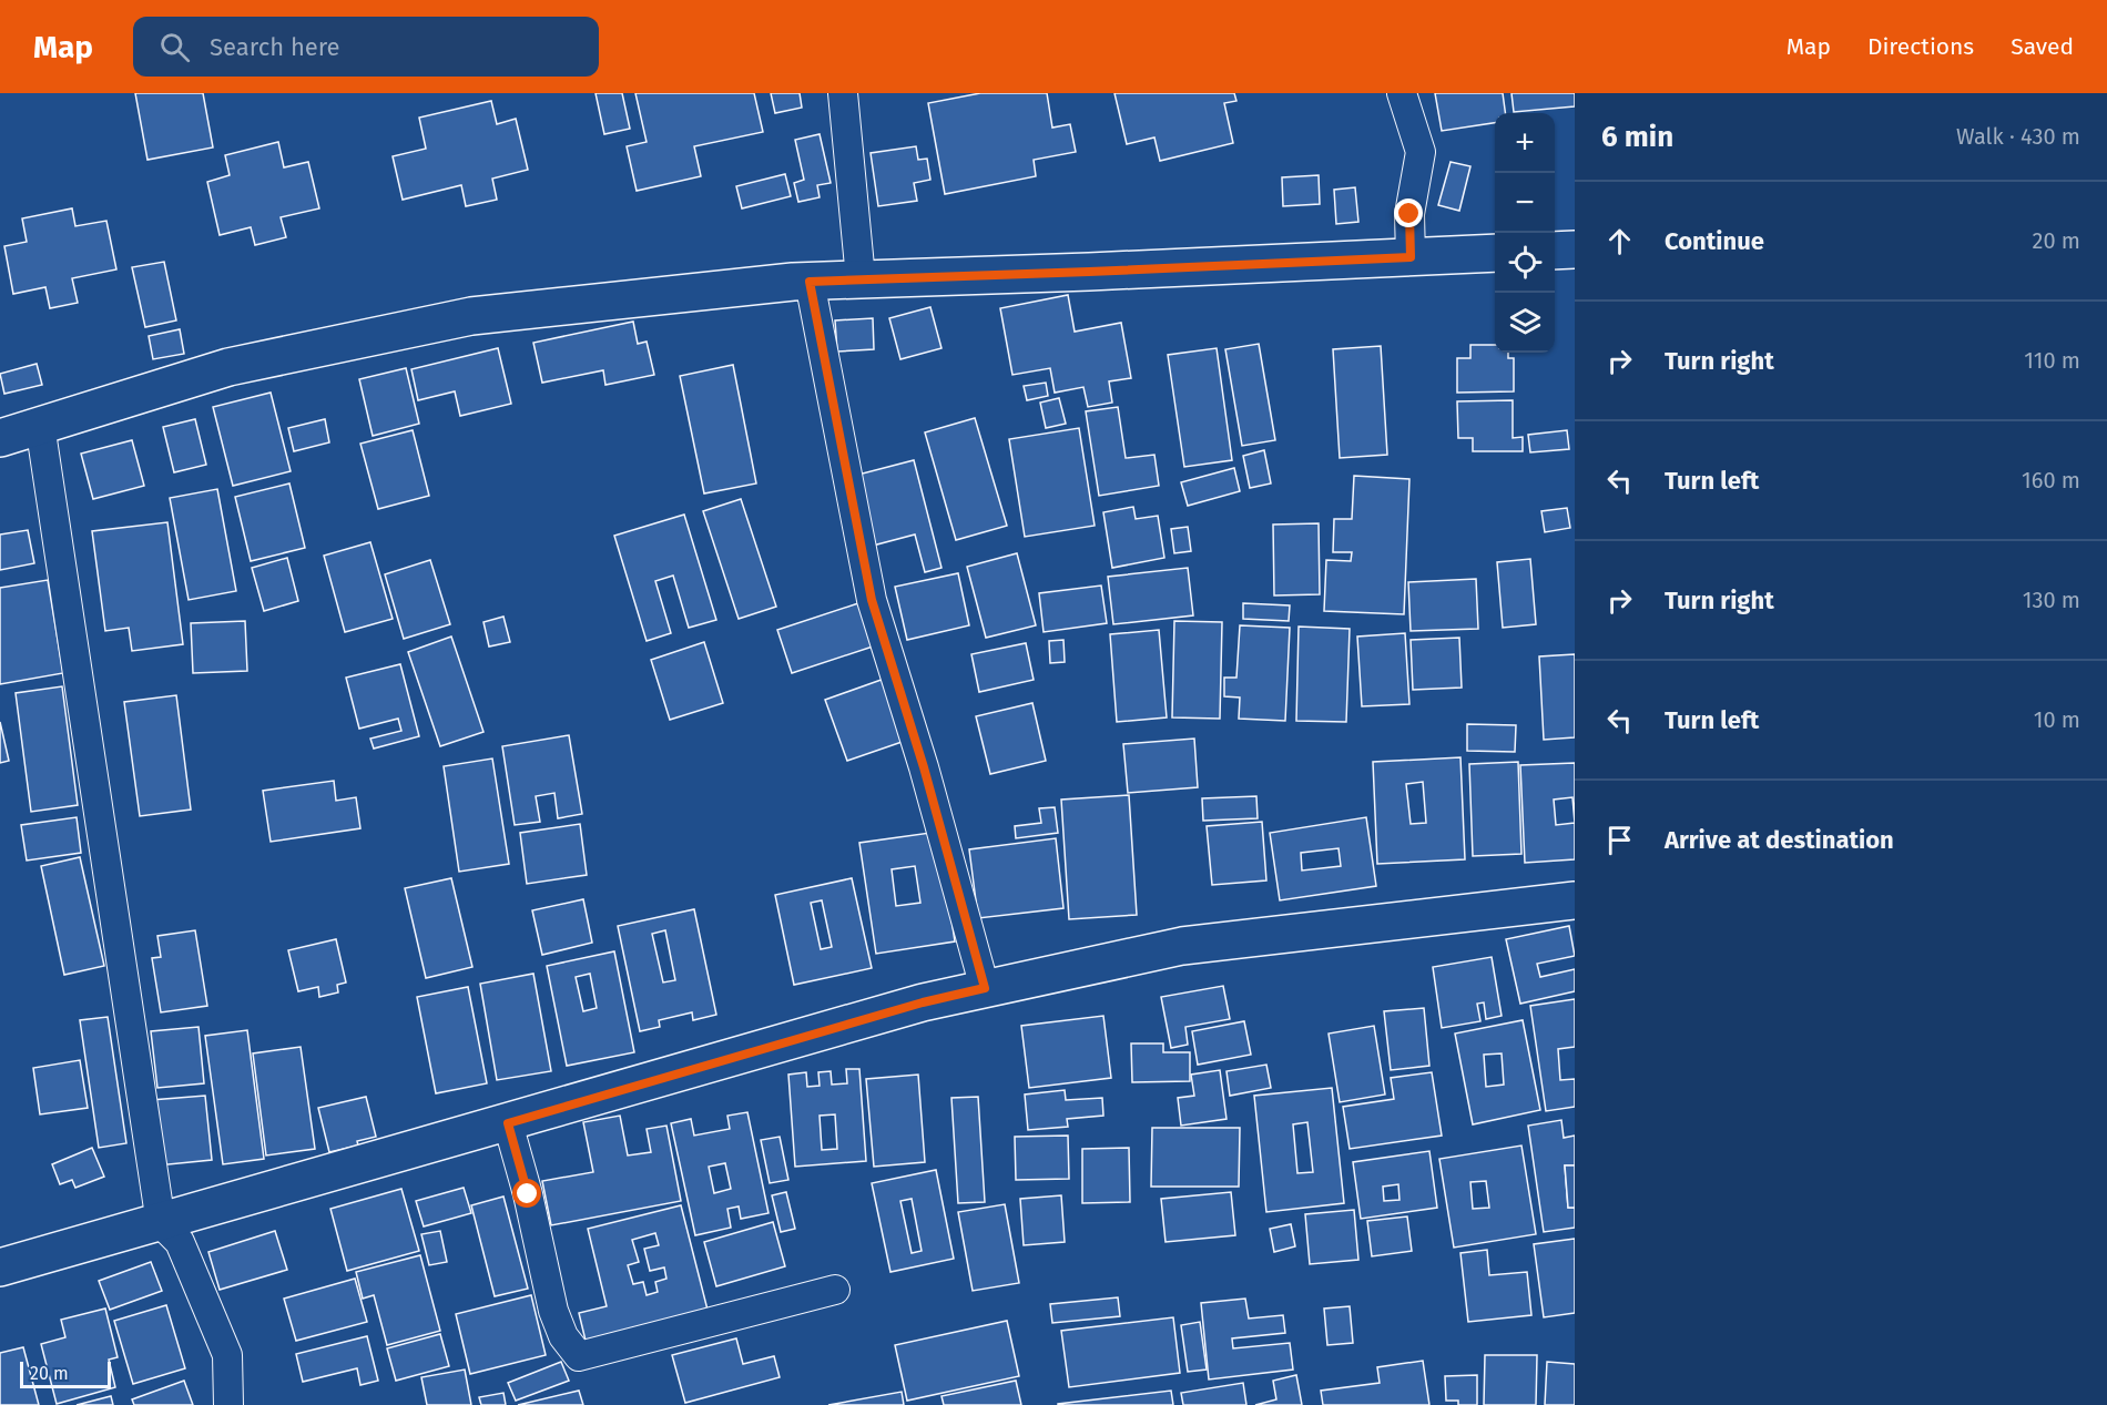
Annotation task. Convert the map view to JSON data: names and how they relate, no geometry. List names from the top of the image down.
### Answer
{
  "scale_bar": "20 m",
  "page": {
    "header": "Map",
    "search": "Search here",
    "nav": ["Map", "Directions", "Saved"],
    "heading": ["6 min", "Walk · 430 m"],
    "map_buttons": ["+", "−"],
    "list": [
      ["Continue", "20 m"],
      ["Turn right", "110 m"],
      ["Turn left", "160 m"],
      ["Turn right", "130 m"],
      ["Turn left", "10 m"],
      "Arrive at destination"
    ],
    "scale": "20 m"
  }
}
